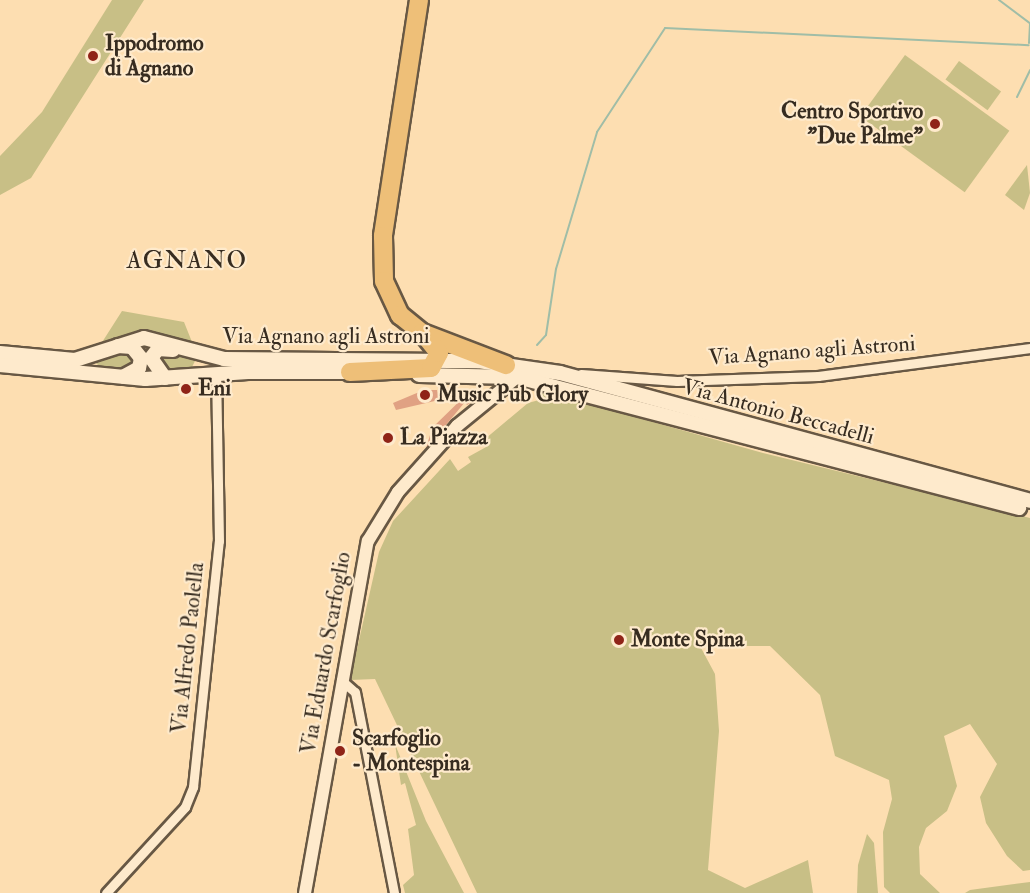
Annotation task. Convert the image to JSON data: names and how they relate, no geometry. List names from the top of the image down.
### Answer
{
  "streets": {
    "main road": ["Via Agnano agli Astroni", "Via Antonio Beccadelli"],
    "street": ["Via Alfredo Paolella", "Via Eduardo Scarfoglio"]
  },
  "crossings": [
    ["Via Agnano agli Astroni", "Via Antonio Beccadelli"],
    ["Via Agnano agli Astroni", "Via Alfredo Paolella"],
    ["Via Agnano agli Astroni", "Via Eduardo Scarfoglio"],
    ["Via Antonio Beccadelli", "Via Eduardo Scarfoglio"]
  ],
  "districts": ["AGNANO"],
  "places": [
    "Ippodromo di Agnano",
    "Centro Sportivo \"Due Palme\"",
    "Eni",
    "Music Pub Glory",
    "La Piazza",
    "Monte Spina",
    "Scarfoglio - Montespina"
  ]
}
